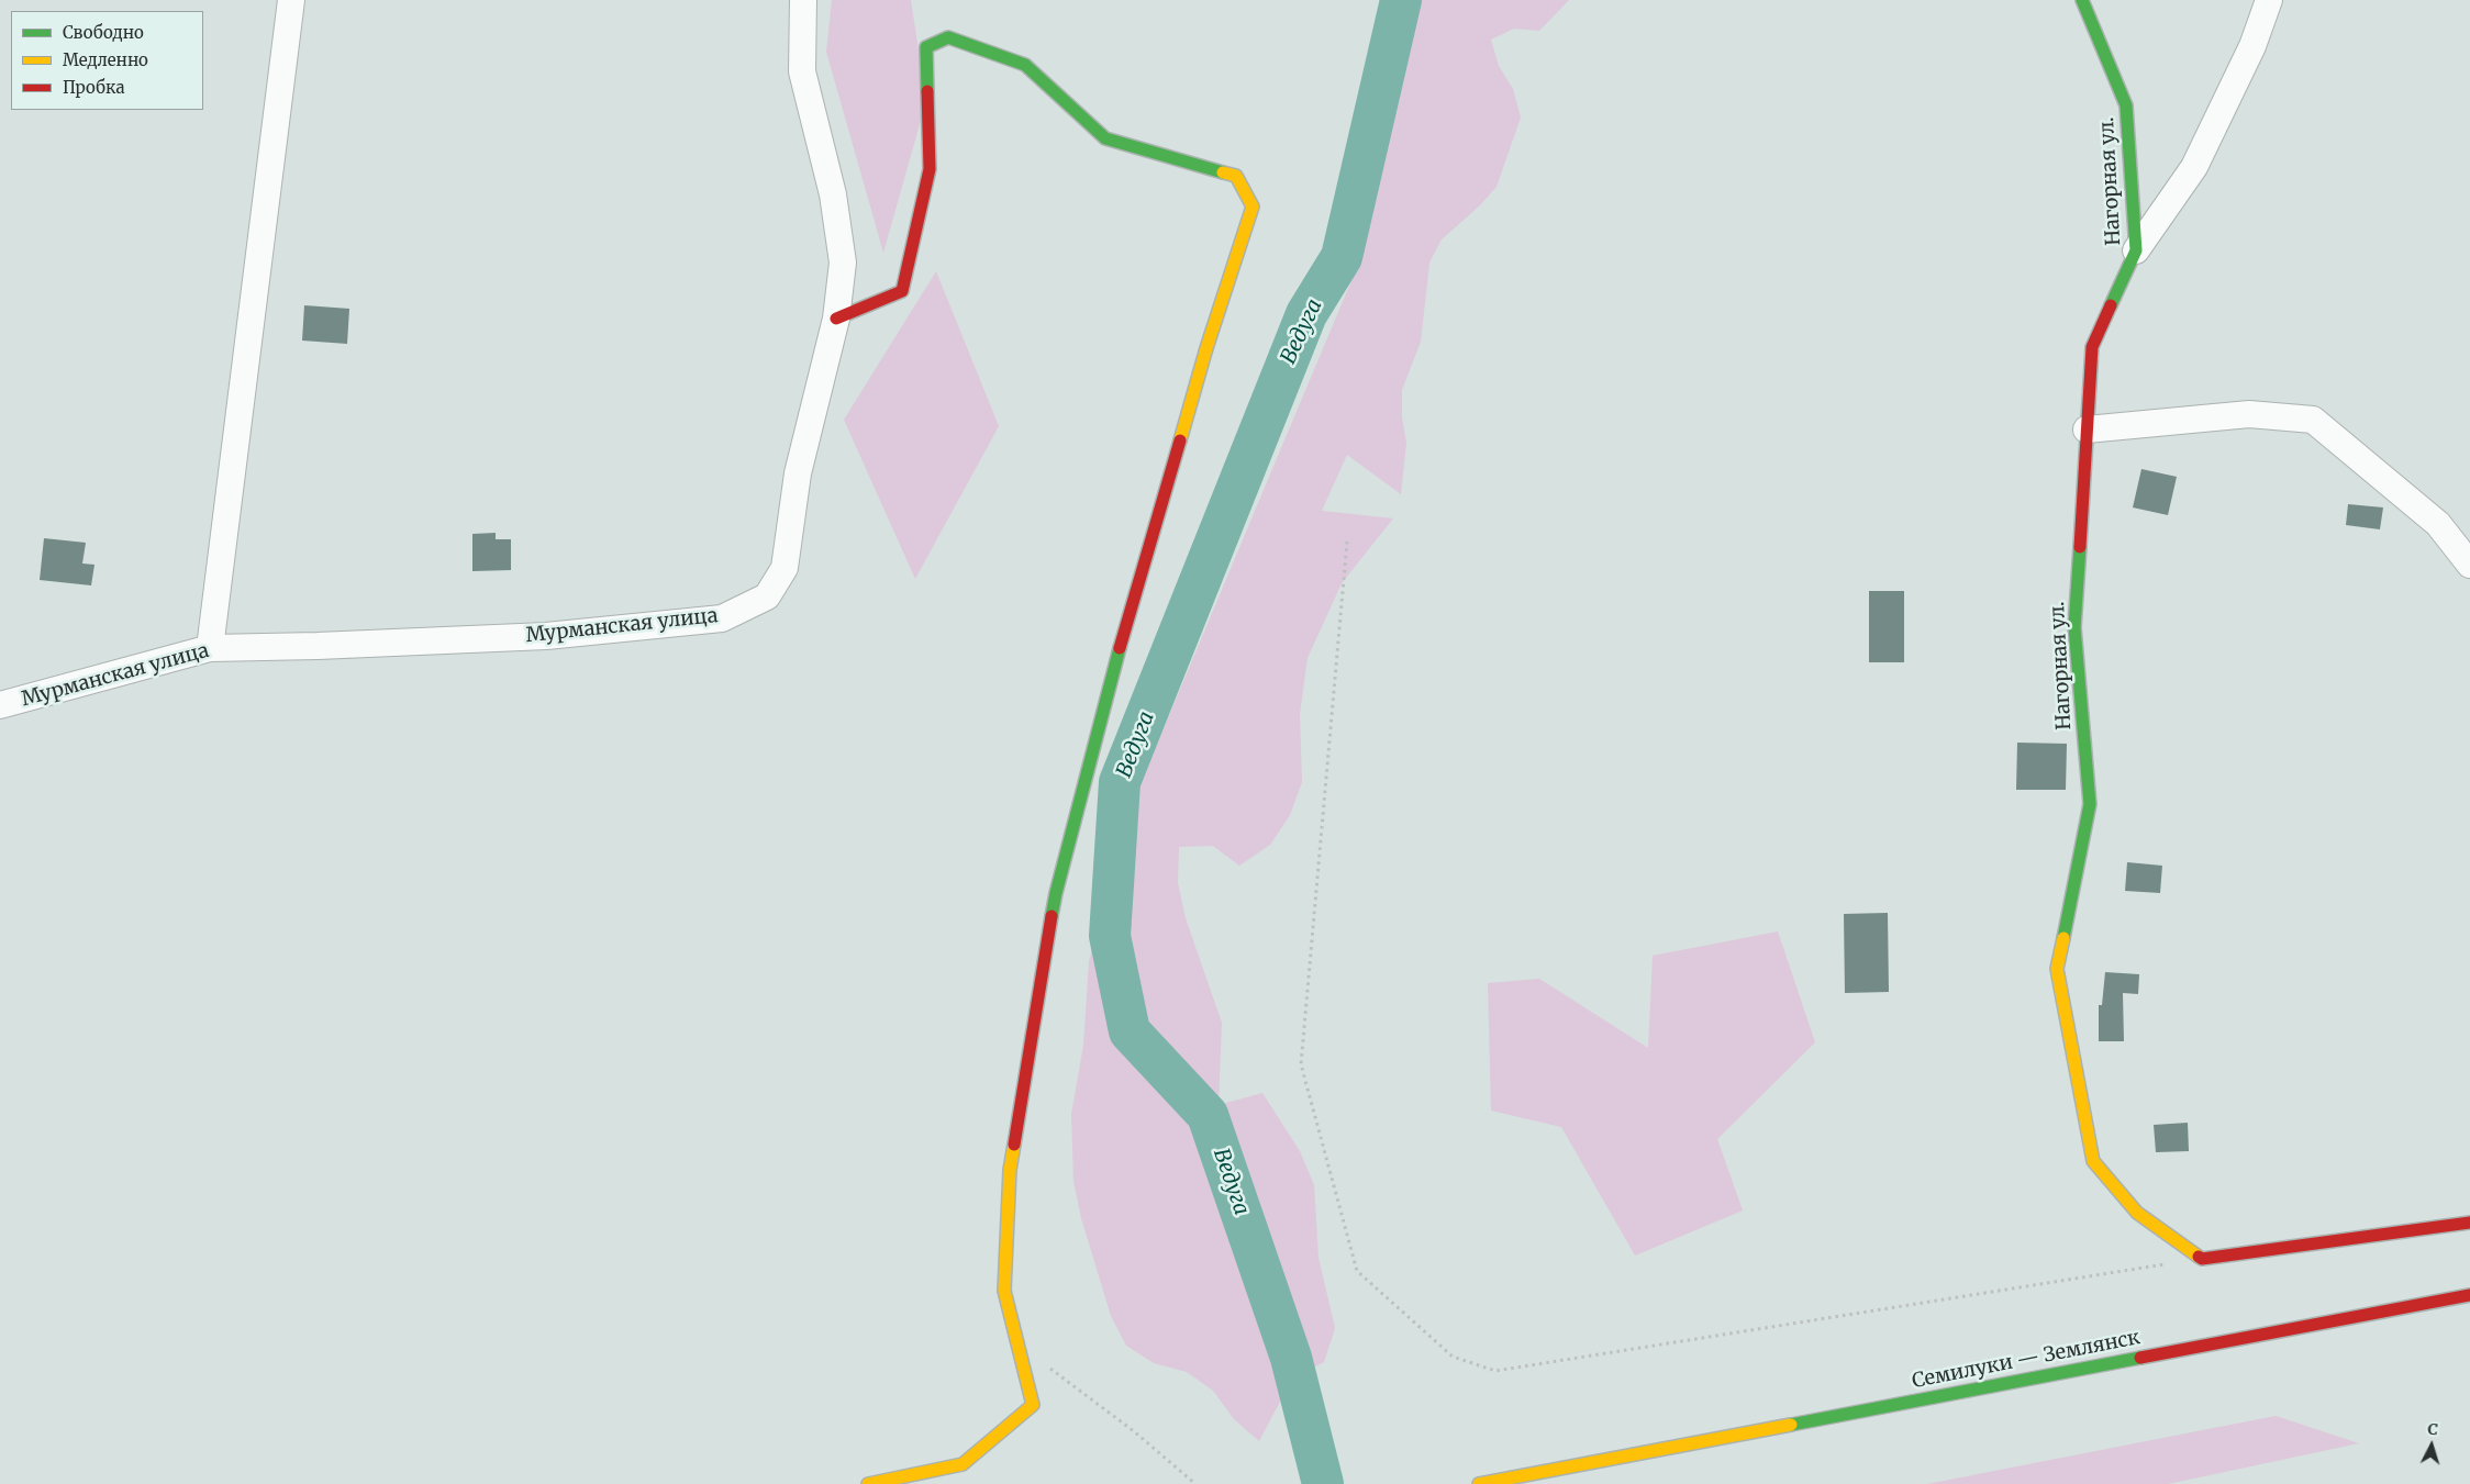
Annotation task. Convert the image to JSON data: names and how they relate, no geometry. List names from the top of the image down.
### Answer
{
  "streets": {
    "street": ["Нагорная ул.", "Мурманская улица", "Семилуки — Землянск"]
  },
  "water": ["Ведуга"],
  "legend": ["Свободно", "Медленно", "Пробка"],
  "north": "top"
}
